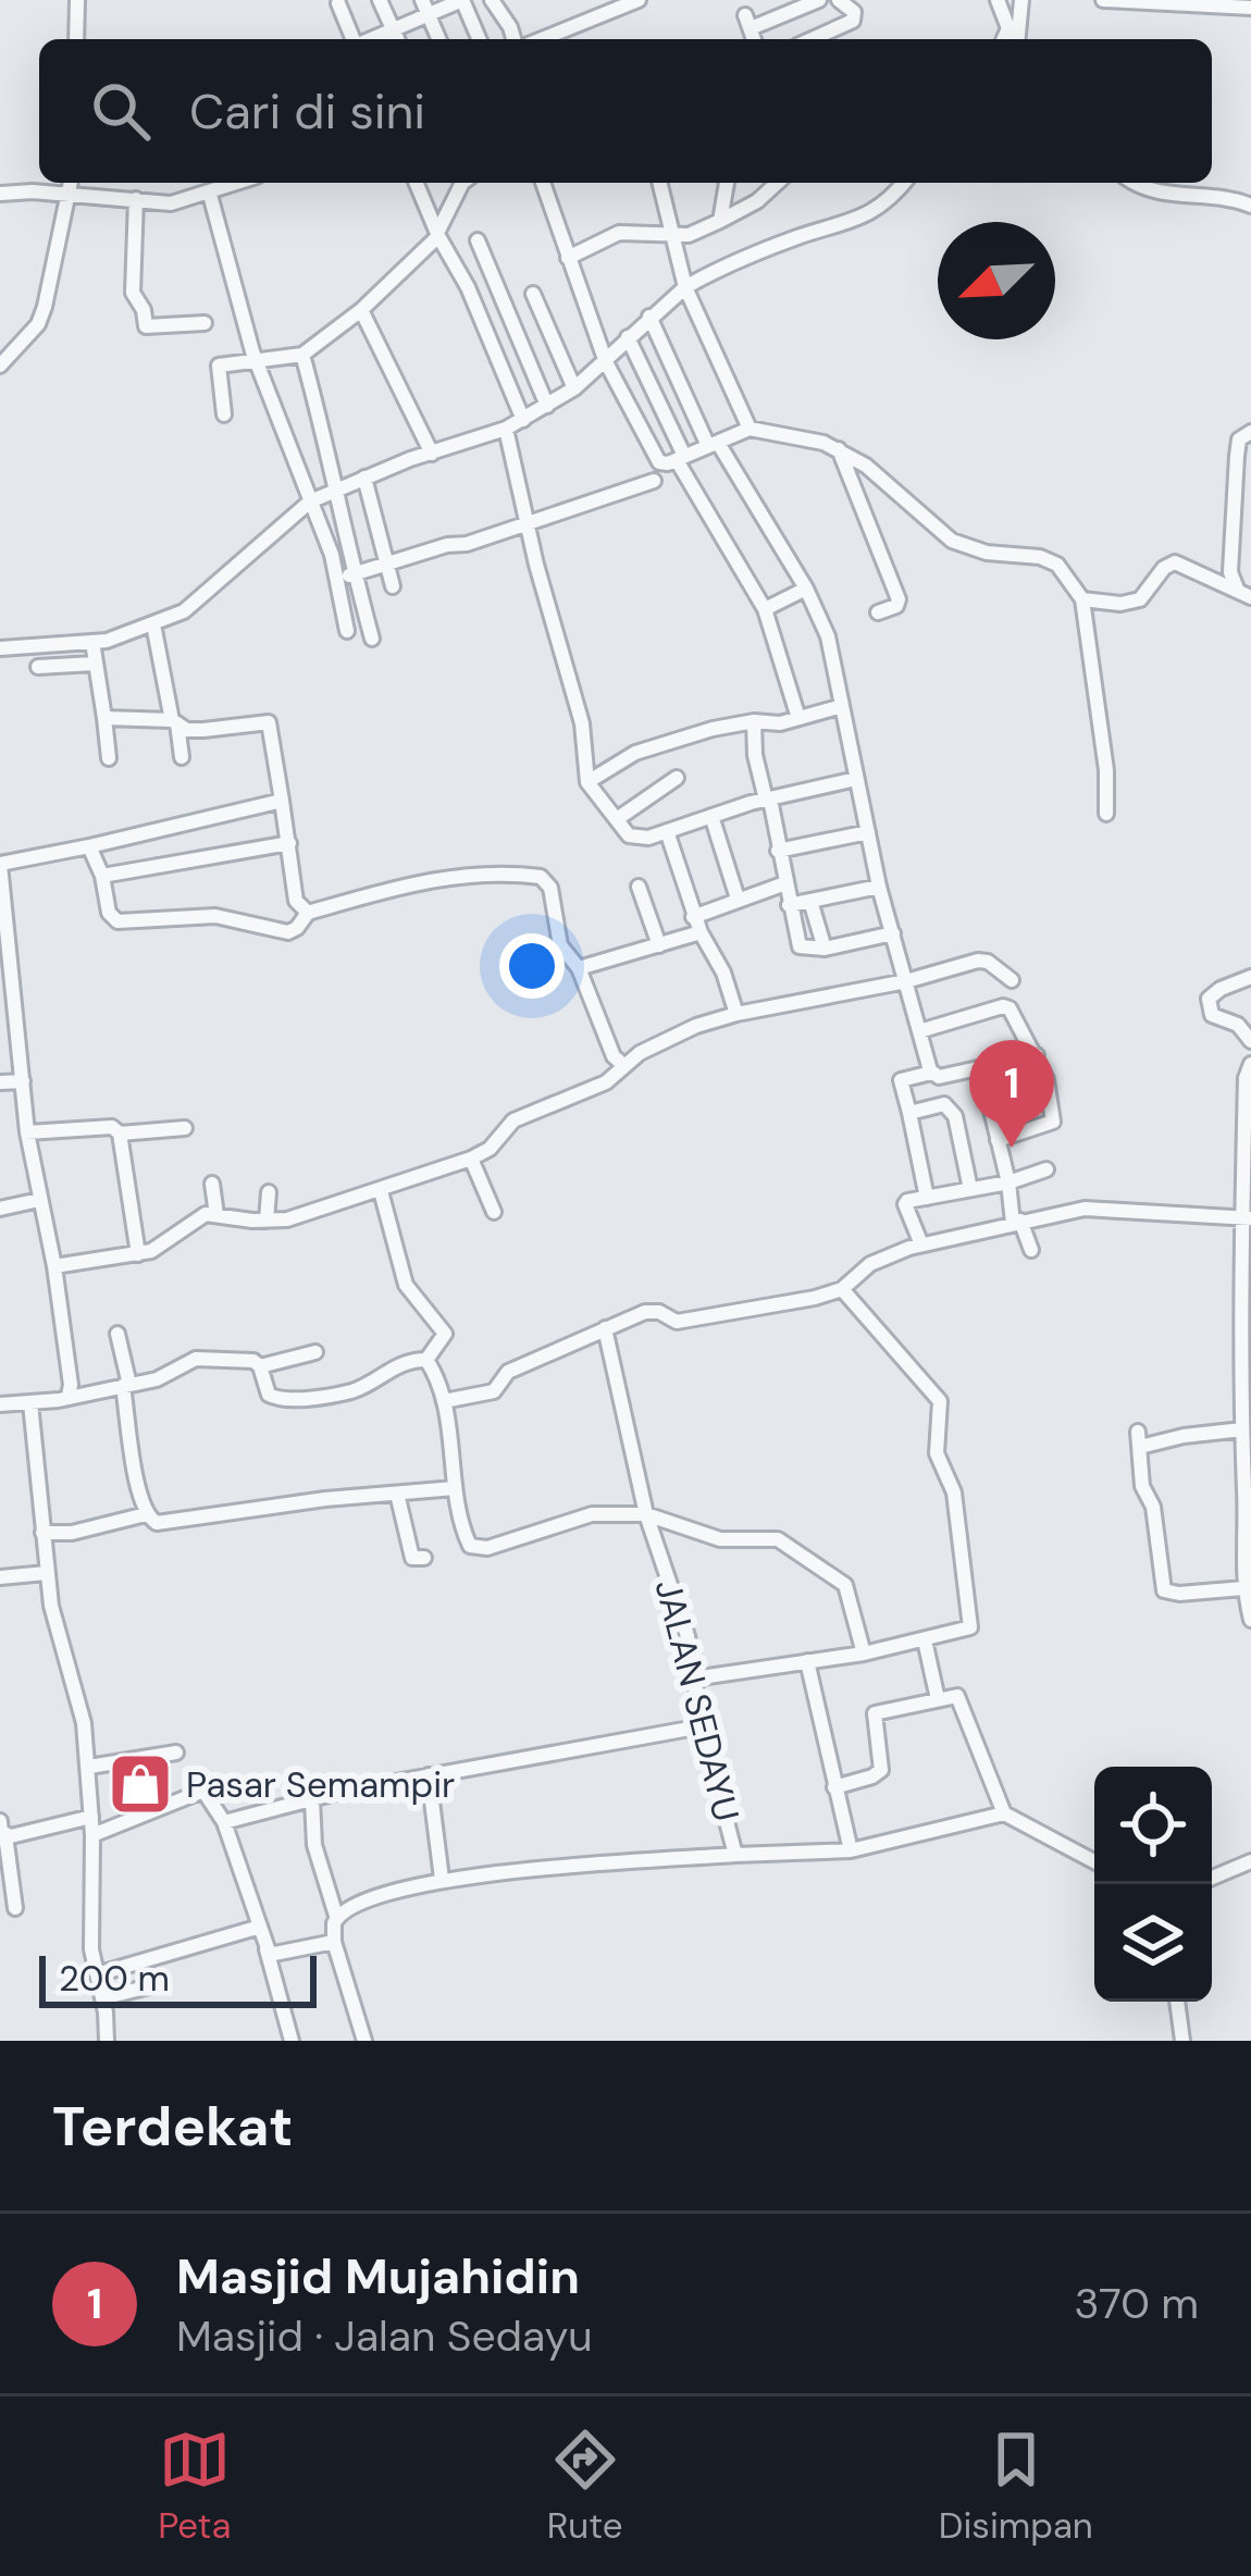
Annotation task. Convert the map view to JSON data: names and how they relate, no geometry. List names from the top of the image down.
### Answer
{
  "streets": {
    "street": ["JALAN SEDAYU"]
  },
  "places": {
    "shop": ["Pasar Semampir"]
  },
  "scale_bar": "200 m",
  "north": "bottom left",
  "page": {
    "search": "Cari di sini",
    "pins": "1",
    "scale": "200 m",
    "heading": "Terdekat",
    "list": [
      {
        "mark": "1",
        "name": "Masjid Mujahidin",
        "note": "Masjid · Jalan Sedayu",
        "value": "370 m"
      }
    ],
    "nav": ["Peta", "Rute", "Disimpan"]
  }
}
